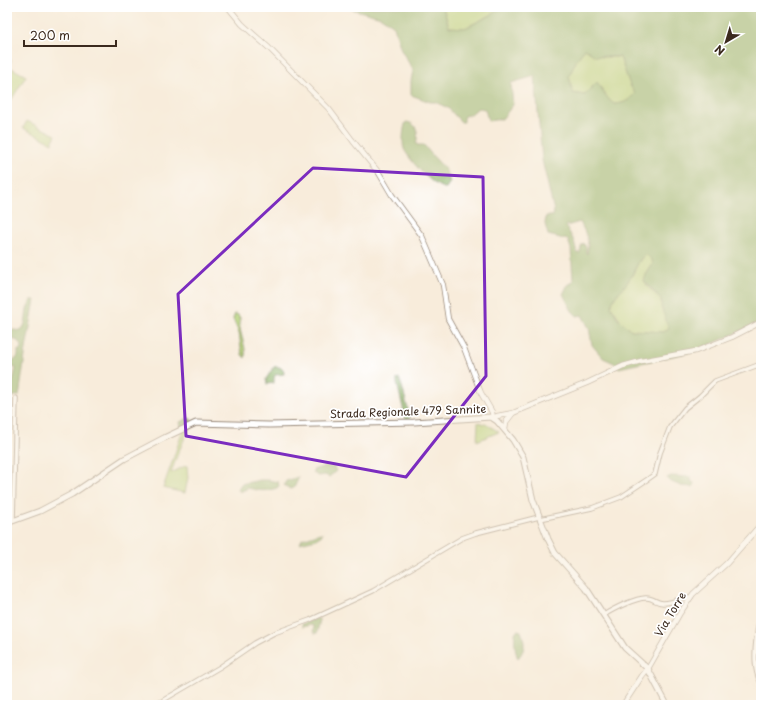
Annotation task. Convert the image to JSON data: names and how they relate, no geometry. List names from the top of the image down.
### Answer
{
  "streets": {
    "main road": ["Strada Regionale 479 Sannite", "Via Torre"]
  },
  "crossings": [
    ["Strada Regionale 479 Sannite", "Via Torre"]
  ],
  "scale_bar": "200 m",
  "north": "bottom left"
}
